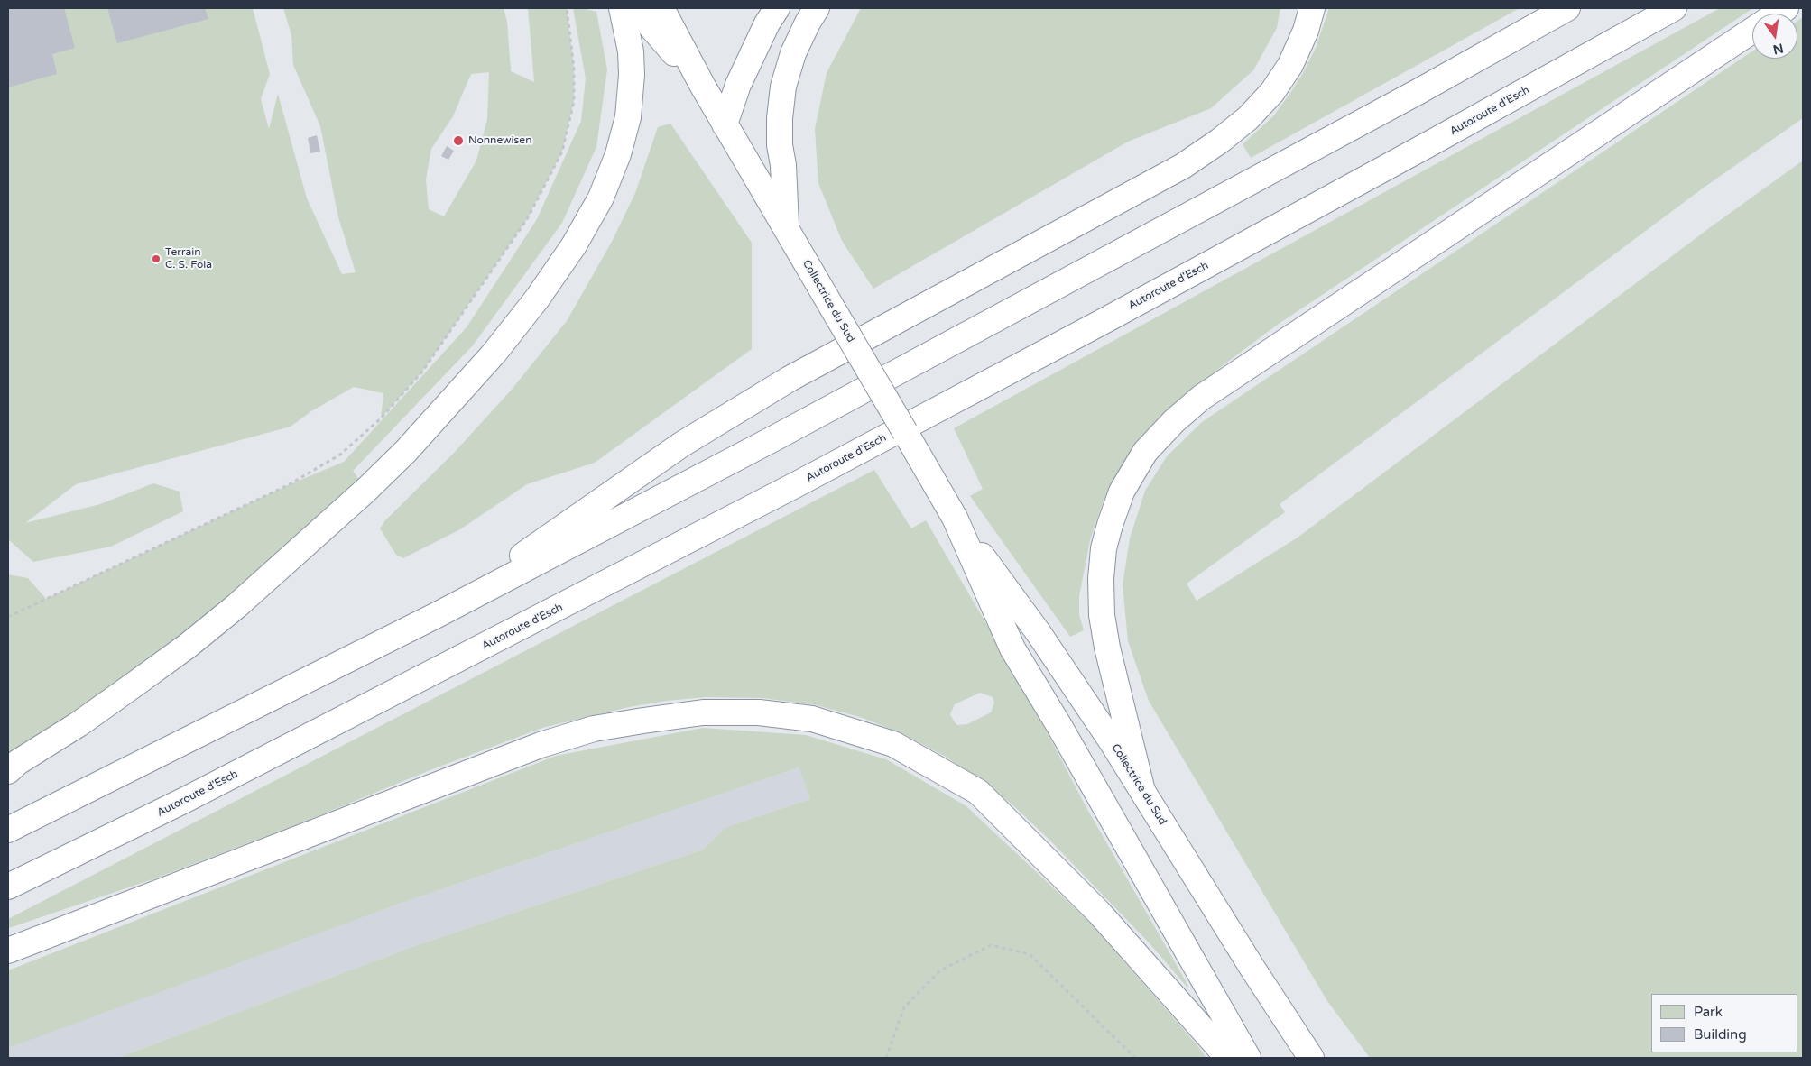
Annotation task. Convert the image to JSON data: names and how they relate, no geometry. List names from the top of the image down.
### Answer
{
  "streets": {
    "highway": ["Autoroute d'Esch", "Collectrice du Sud"]
  },
  "places": ["Nonnewisen", "Terrain C. S. Fola"],
  "legend": ["Park", "Building"],
  "north": "bottom"
}
